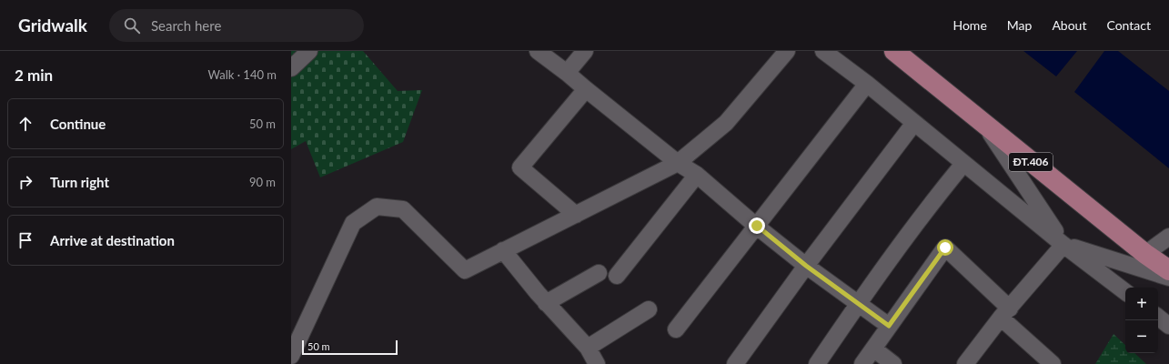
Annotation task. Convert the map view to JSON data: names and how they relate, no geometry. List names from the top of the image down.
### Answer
{
  "streets": {
    "main road": ["ĐT.406"]
  },
  "scale_bar": "50 m",
  "page": {
    "header": "Gridwalk",
    "search": "Search here",
    "nav": [
      "Home",
      "Map",
      "About",
      "Contact"
    ],
    "heading": ["2 min", "Walk · 140 m"],
    "list": [
      ["Continue", "50 m"],
      ["Turn right", "90 m"],
      "Arrive at destination"
    ],
    "map_buttons": ["+", "−"],
    "scale": "50 m"
  }
}
